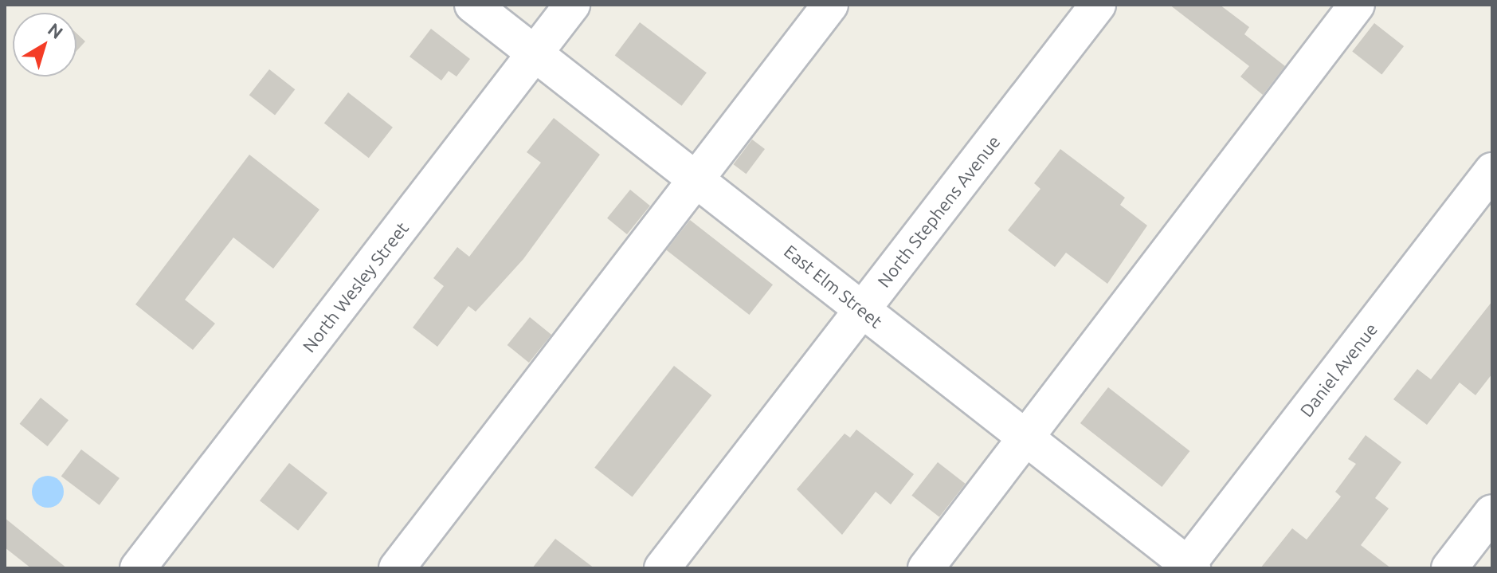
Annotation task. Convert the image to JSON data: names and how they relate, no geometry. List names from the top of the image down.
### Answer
{
  "streets": {
    "street": [
      "North Stephens Avenue",
      "East Elm Street",
      "North Wesley Street",
      "Daniel Avenue"
    ]
  },
  "crossings": [
    ["North Stephens Avenue", "East Elm Street"],
    ["East Elm Street", "North Wesley Street"],
    ["East Elm Street", "Daniel Avenue"]
  ],
  "north": "top right"
}
